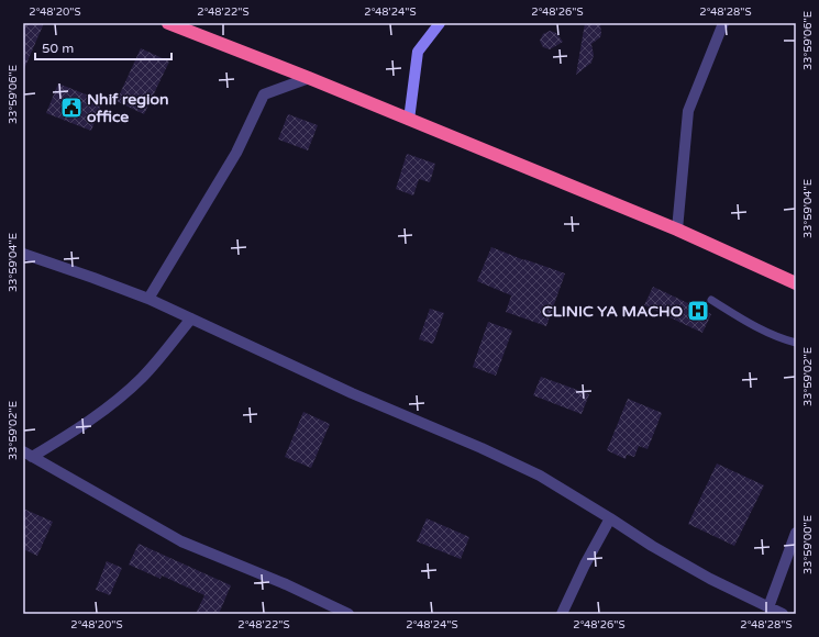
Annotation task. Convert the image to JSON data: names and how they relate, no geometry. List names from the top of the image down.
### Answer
{
  "places": {
    "public building": ["Nhif region office"],
    "hospital": ["CLINIC YA MACHO"]
  },
  "scale_bar": "50 m",
  "coordinates": [
    "2°48'20\"S",
    "2°48'22\"S",
    "2°48'24\"S",
    "2°48'26\"S",
    "2°48'28\"S",
    "33°59'06\"E",
    "33°59'04\"E",
    "33°59'02\"E",
    "33°59'00\"E"
  ]
}
